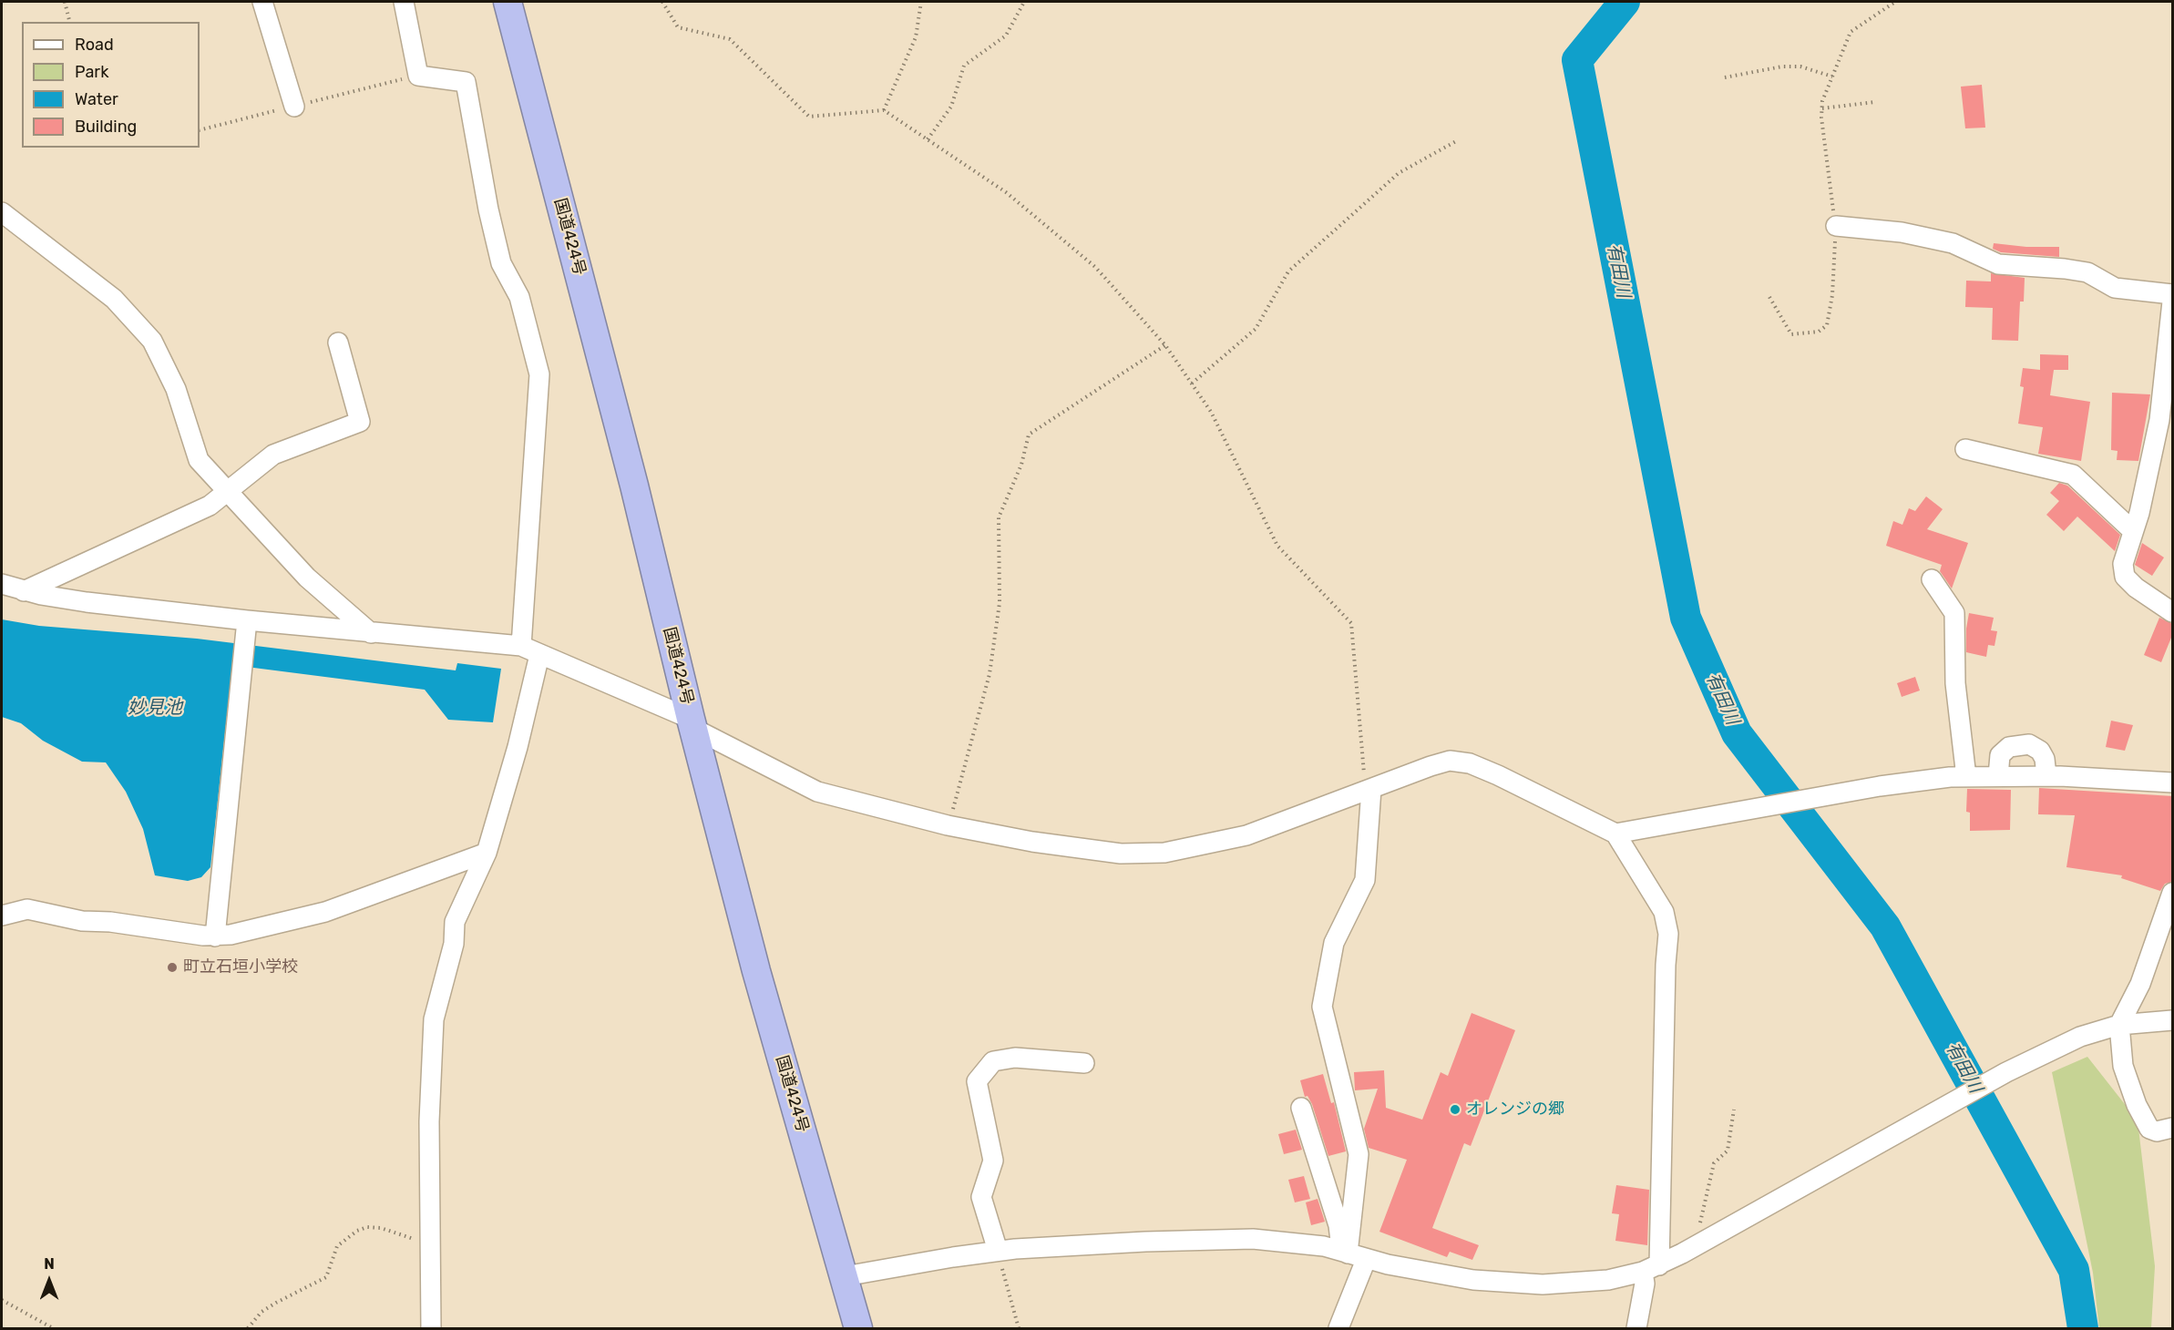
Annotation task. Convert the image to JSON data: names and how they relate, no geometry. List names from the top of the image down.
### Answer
{
  "streets": {
    "highway": ["国道424号"]
  },
  "water": ["有田川", "妙見池"],
  "places": ["町立石垣小学校", "オレンジの郷"],
  "legend": [
    "Road",
    "Park",
    "Water",
    "Building"
  ],
  "north": "top"
}
